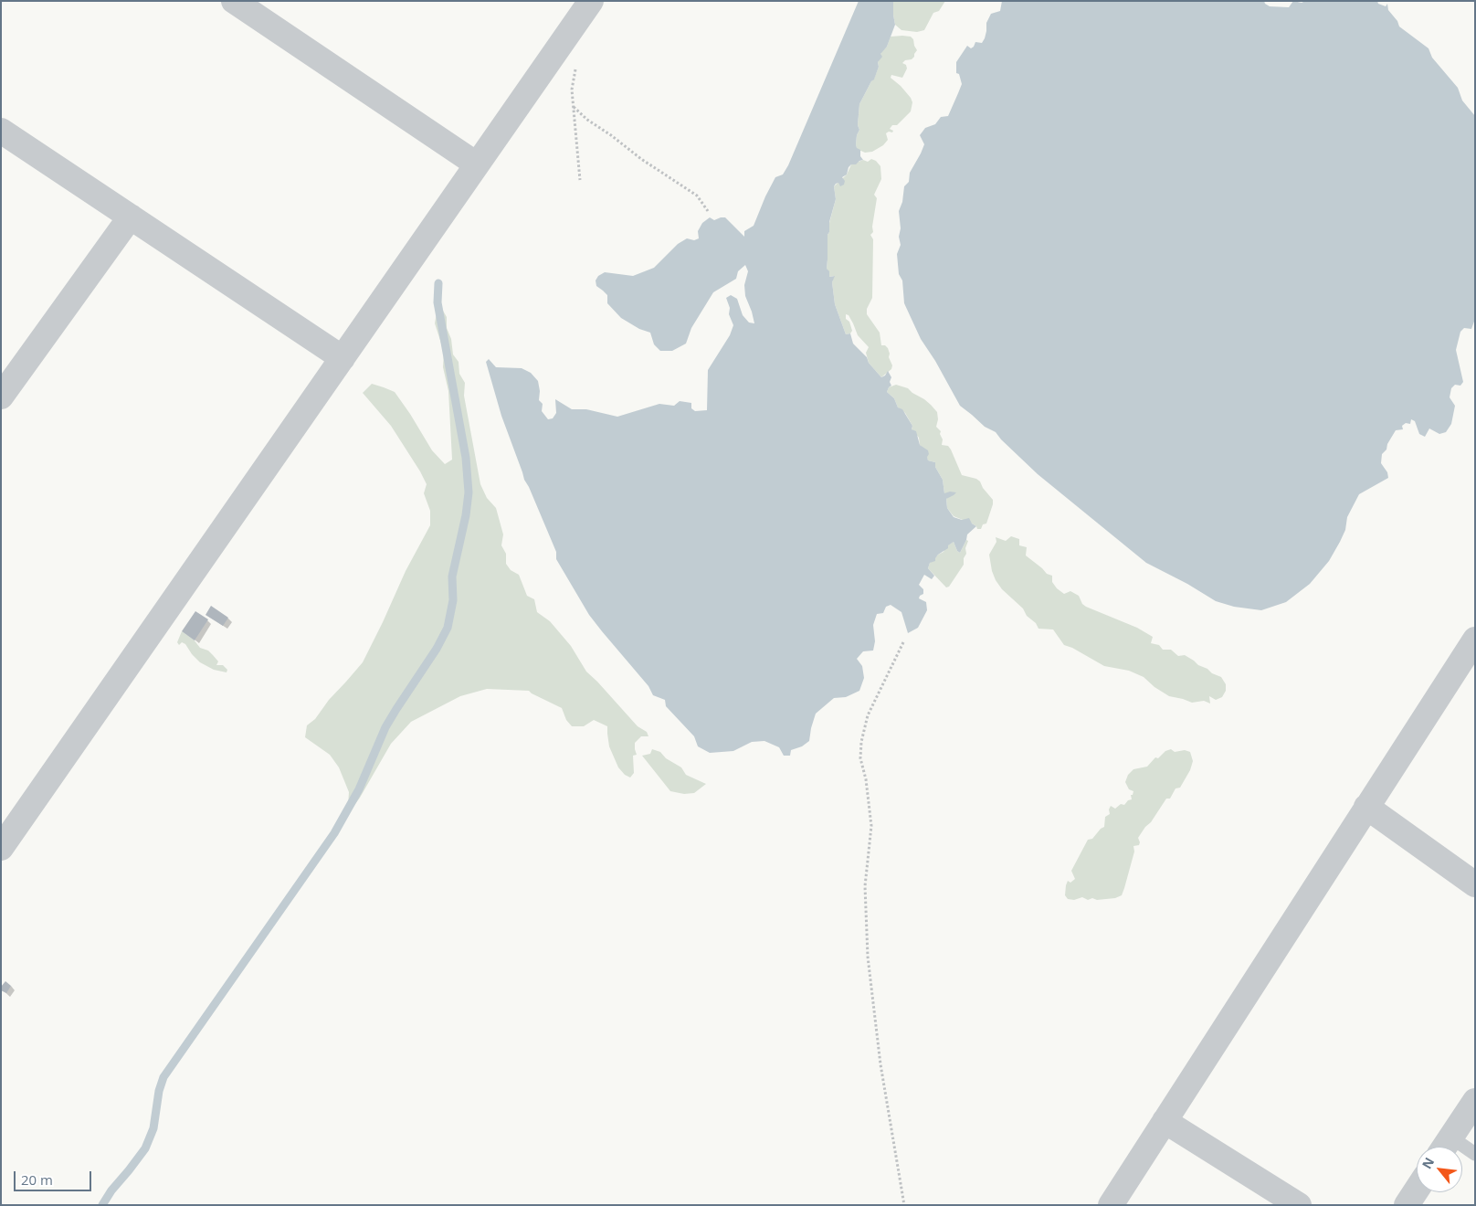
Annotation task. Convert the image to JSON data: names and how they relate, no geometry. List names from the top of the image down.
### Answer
{
  "scale_bar": "20 m",
  "north": "top left"
}
